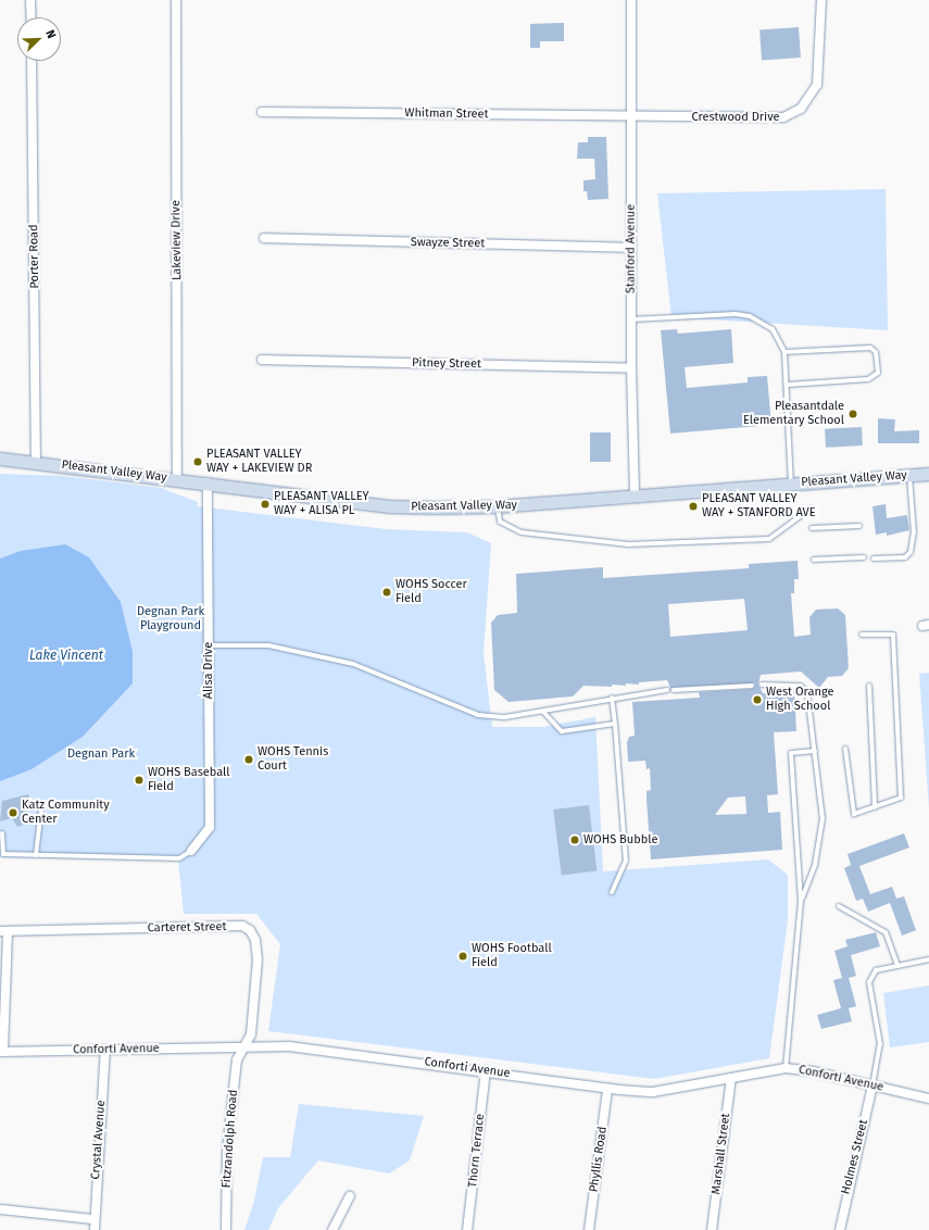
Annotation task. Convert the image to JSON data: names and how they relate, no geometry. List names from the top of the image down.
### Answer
{
  "streets": {
    "main road": ["Pleasant Valley Way"],
    "street": [
      "Whitman Street",
      "Crestwood Drive",
      "Lakeview Drive",
      "Swayze Street",
      "Stanford Avenue",
      "Porter Road",
      "Pitney Street",
      "Alisa Drive",
      "Carteret Street",
      "Conforti Avenue",
      "Fitzrandolph Road",
      "Crystal Avenue",
      "Thorn Terrace",
      "Marshall Street",
      "Holmes Street",
      "Phyllis Road"
    ]
  },
  "crossings": [
    ["Whitman Street", "Crestwood Drive"],
    ["Whitman Street", "Stanford Avenue"],
    ["Crestwood Drive", "Stanford Avenue"],
    ["Lakeview Drive", "Pleasant Valley Way"],
    ["Swayze Street", "Stanford Avenue"],
    ["Stanford Avenue", "Pitney Street"],
    ["Stanford Avenue", "Pleasant Valley Way"],
    ["Porter Road", "Pleasant Valley Way"],
    ["Pleasant Valley Way", "Alisa Drive"],
    ["Carteret Street", "Conforti Avenue"],
    ["Carteret Street", "Fitzrandolph Road"],
    ["Conforti Avenue", "Fitzrandolph Road"],
    ["Conforti Avenue", "Crystal Avenue"],
    ["Conforti Avenue", "Thorn Terrace"],
    ["Conforti Avenue", "Marshall Street"],
    ["Conforti Avenue", "Holmes Street"],
    ["Conforti Avenue", "Phyllis Road"]
  ],
  "water": ["Lake Vincent"],
  "parks": ["Degnan Park Playground", "Degnan Park"],
  "places": [
    "Pleasantdale Elementary School",
    "PLEASANT VALLEY WAY + LAKEVIEW DR",
    "PLEASANT VALLEY WAY + ALISA PL",
    "PLEASANT VALLEY WAY + STANFORD AVE",
    "WOHS Soccer Field",
    "West Orange High School",
    "WOHS Tennis Court",
    "WOHS Baseball Field",
    "Katz Community Center",
    "WOHS Bubble",
    "WOHS Football Field"
  ],
  "north": "top right"
}
